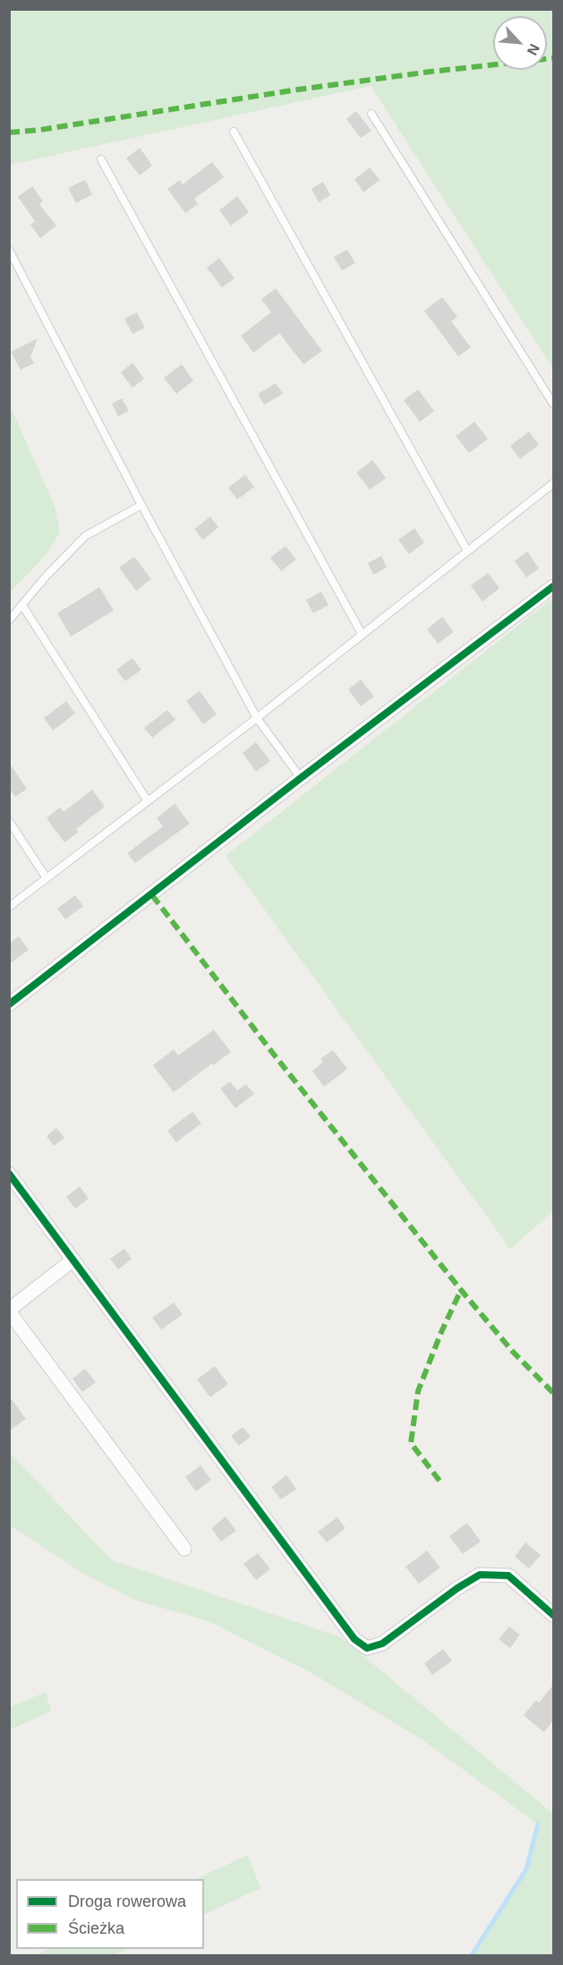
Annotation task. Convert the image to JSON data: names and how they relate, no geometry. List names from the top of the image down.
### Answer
{
  "legend": ["Droga rowerowa", "Ścieżka"],
  "north": "bottom right"
}
